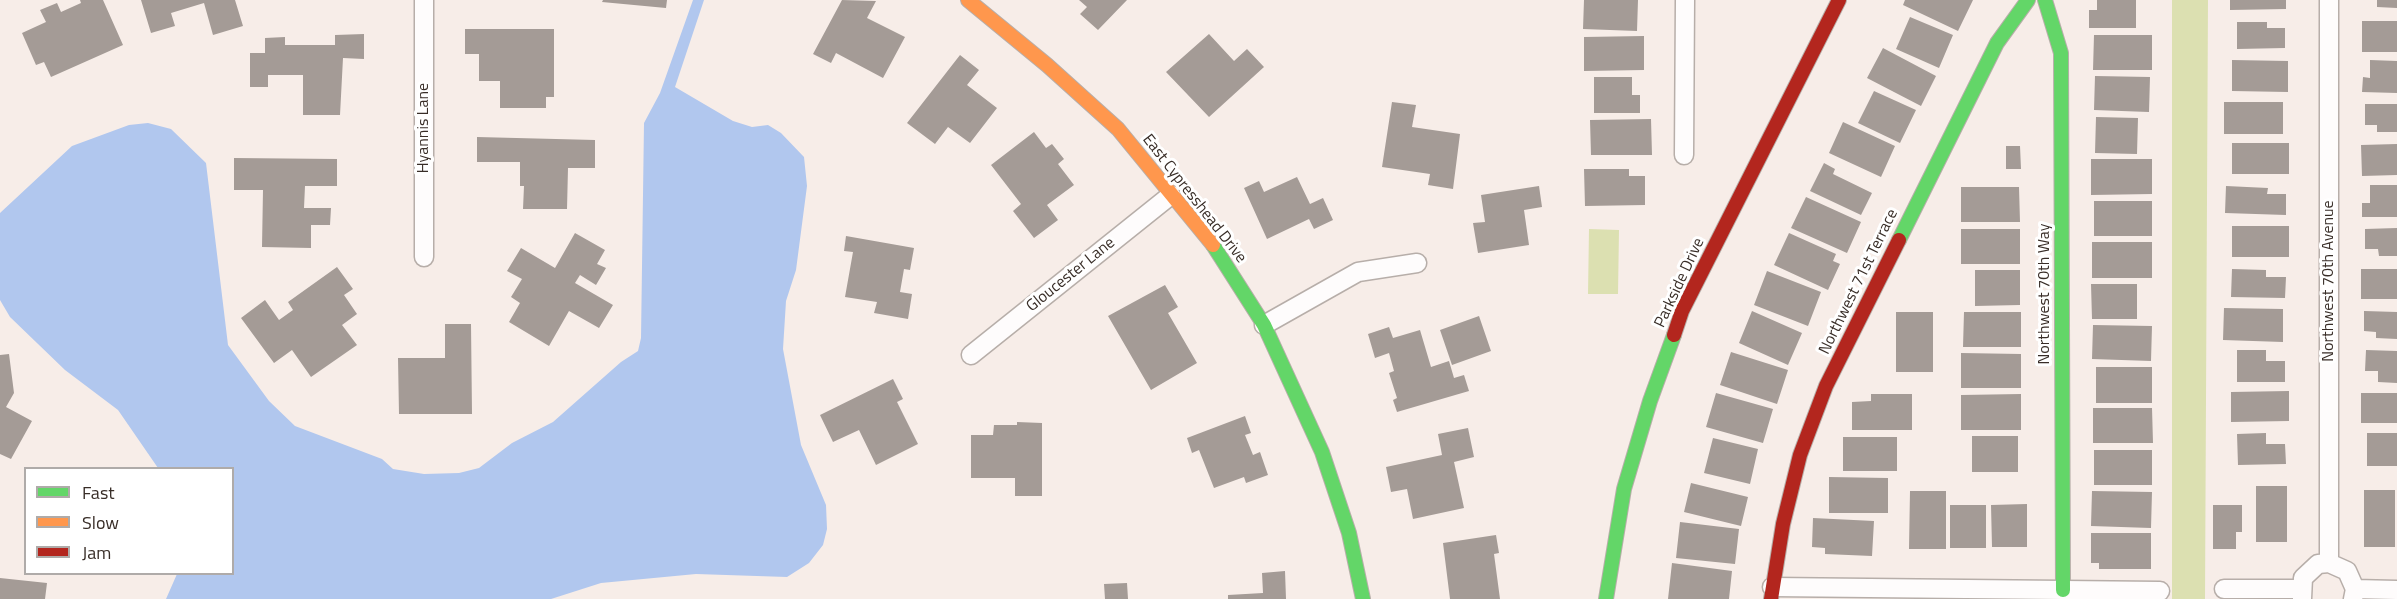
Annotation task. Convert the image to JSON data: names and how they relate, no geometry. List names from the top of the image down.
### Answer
{
  "streets": {
    "street": [
      "Hyannis Lane",
      "East Cypresshead Drive",
      "Gloucester Lane",
      "Northwest 70th Avenue",
      "Northwest 71st Terrace",
      "Parkside Drive",
      "Northwest 70th Way"
    ]
  },
  "crossings": [
    ["East Cypresshead Drive", "Gloucester Lane"]
  ],
  "legend": ["Fast", "Slow", "Jam"]
}
